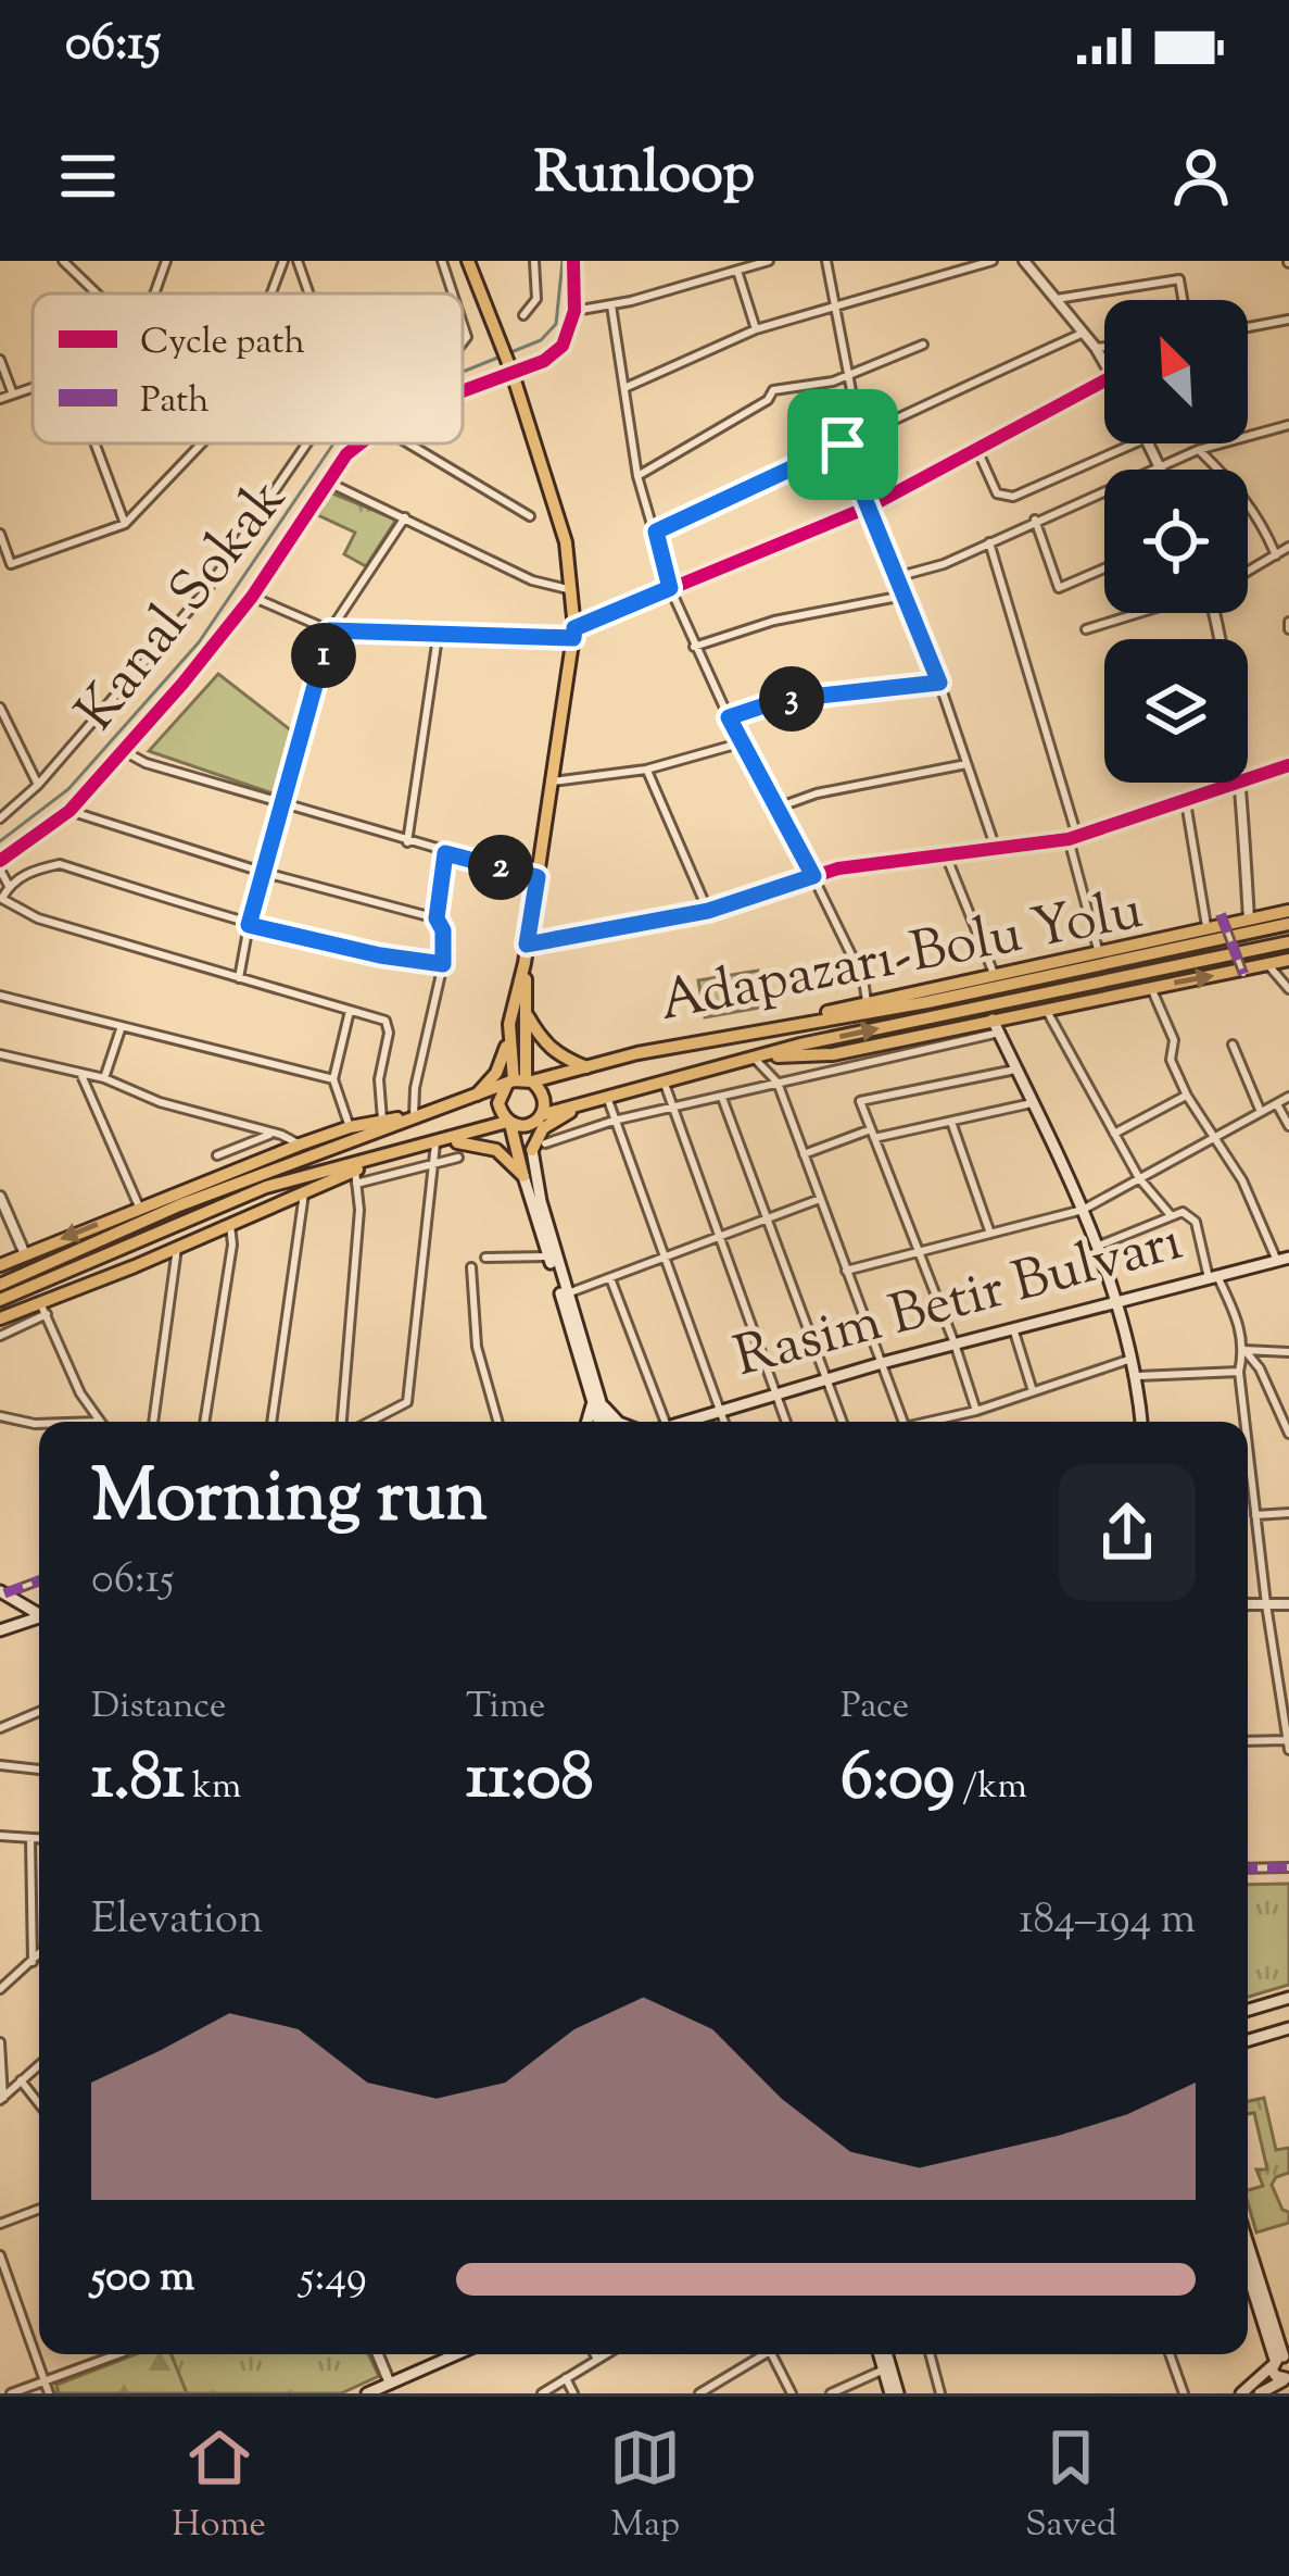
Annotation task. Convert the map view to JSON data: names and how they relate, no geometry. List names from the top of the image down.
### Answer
{
  "streets": {
    "main road": ["Adapazarı-Bolu Yolu", "Rasim Betir Bulvarı"],
    "street": ["Kanal Sokak"]
  },
  "legend": ["Cycle path", "Path"],
  "north": "top left",
  "page": {
    "status": "06:15",
    "header": "Runloop",
    "pins": ["1", "3", "2"],
    "heading": ["Morning run", "06:15"],
    "stats": [
      ["Distance", "1.81 km"],
      ["Time", "11:08"],
      ["Pace", "6:09 /km"]
    ],
    "chart": ["Elevation", "184–194 m"],
    "list": [
      {
        "name": "500 m",
        "note": "5:49"
      }
    ],
    "tabs": ["Home", "Map", "Saved"]
  }
}
